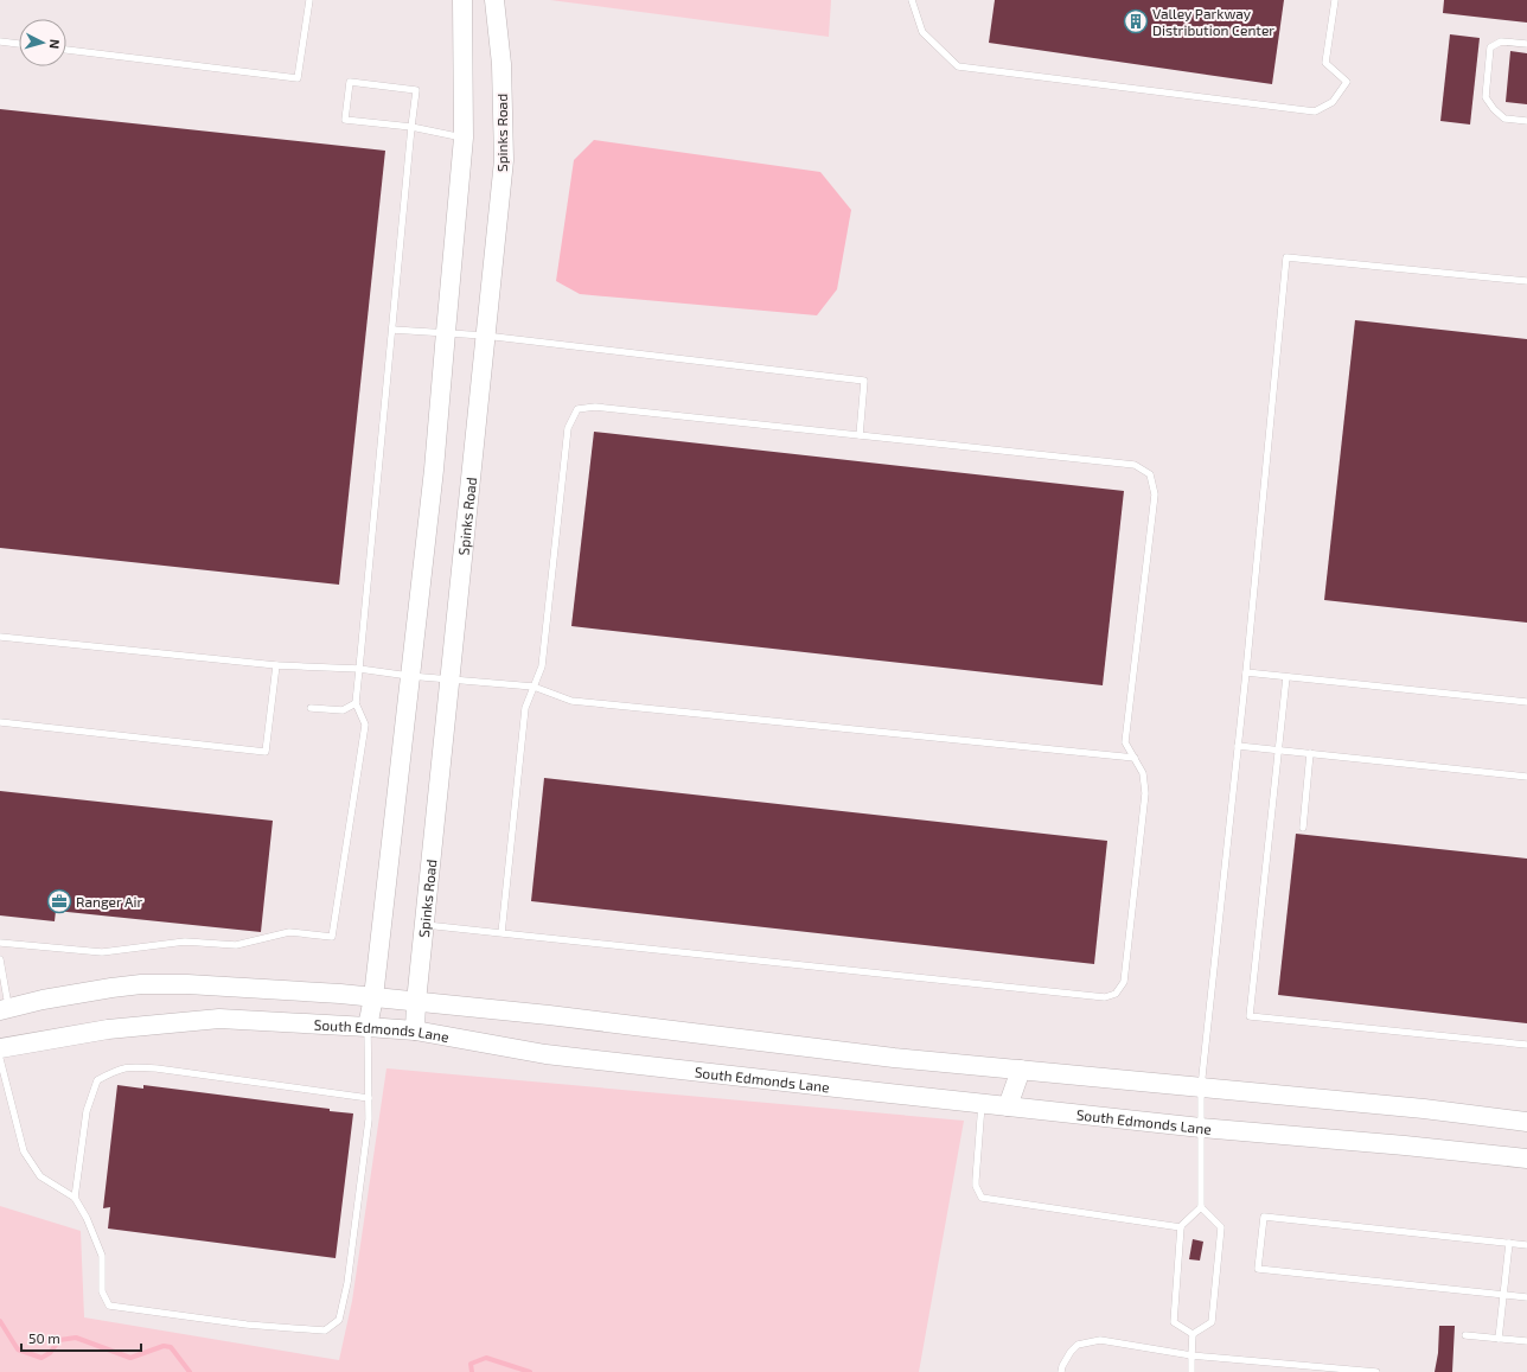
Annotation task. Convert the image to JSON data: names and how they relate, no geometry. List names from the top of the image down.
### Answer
{
  "streets": {
    "main road": ["Spinks Road", "South Edmonds Lane"]
  },
  "crossings": [
    ["Spinks Road", "South Edmonds Lane"]
  ],
  "places": {
    "building": ["Valley Parkway Distribution Center"],
    "office": ["Ranger Air"]
  },
  "scale_bar": "50 m",
  "north": "right"
}
